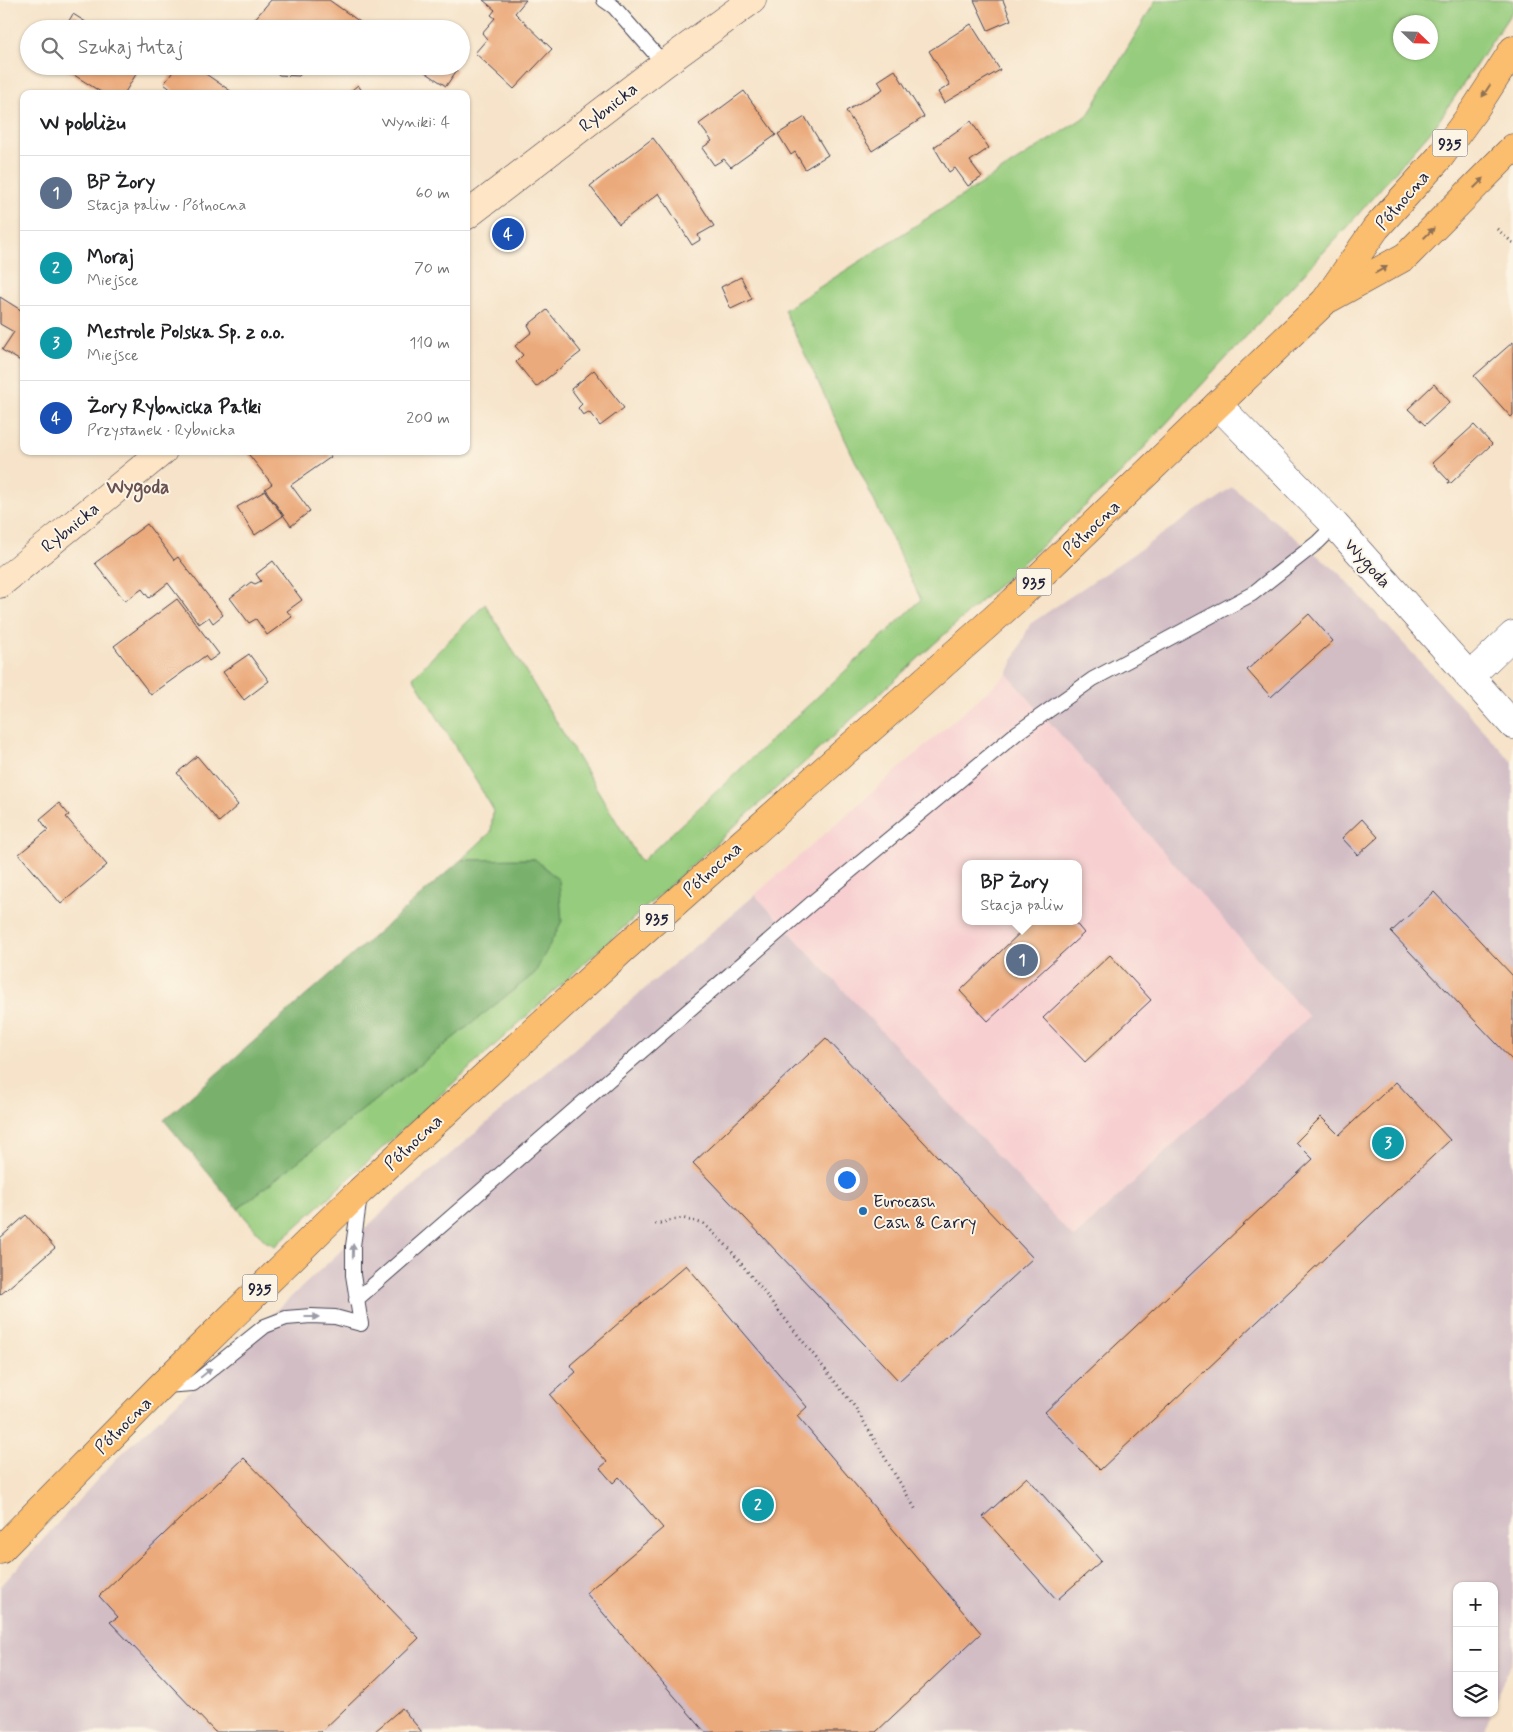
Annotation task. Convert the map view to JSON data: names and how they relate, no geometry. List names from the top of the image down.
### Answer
{
  "streets": {
    "main road": ["935", "Północna"],
    "street": ["Rybnicka", "Wygoda"]
  },
  "crossings": [
    ["Północna", "Wygoda"]
  ],
  "districts": ["Wygoda"],
  "places": ["Eurocash Cash & Carry"],
  "north": "bottom right",
  "page": {
    "search": "Szukaj tutaj",
    "heading": ["W pobliżu", "Wyniki: 4"],
    "list": [
      {
        "mark": "1",
        "name": "BP Żory",
        "note": "Stacja paliw · Północna",
        "value": "60 m"
      },
      {
        "mark": "2",
        "name": "Moraj",
        "note": "Miejsce",
        "value": "70 m"
      },
      {
        "mark": "3",
        "name": "Mestrole Polska Sp. z o.o.",
        "note": "Miejsce",
        "value": "110 m"
      },
      {
        "mark": "4",
        "name": "Żory Rybnicka Pałki",
        "note": "Przystanek · Rybnicka",
        "value": "200 m"
      }
    ],
    "pins": [
      "4",
      "1",
      "3",
      "2"
    ],
    "popup": ["BP Żory", "Stacja paliw"],
    "map_buttons": ["+", "−"]
  }
}
